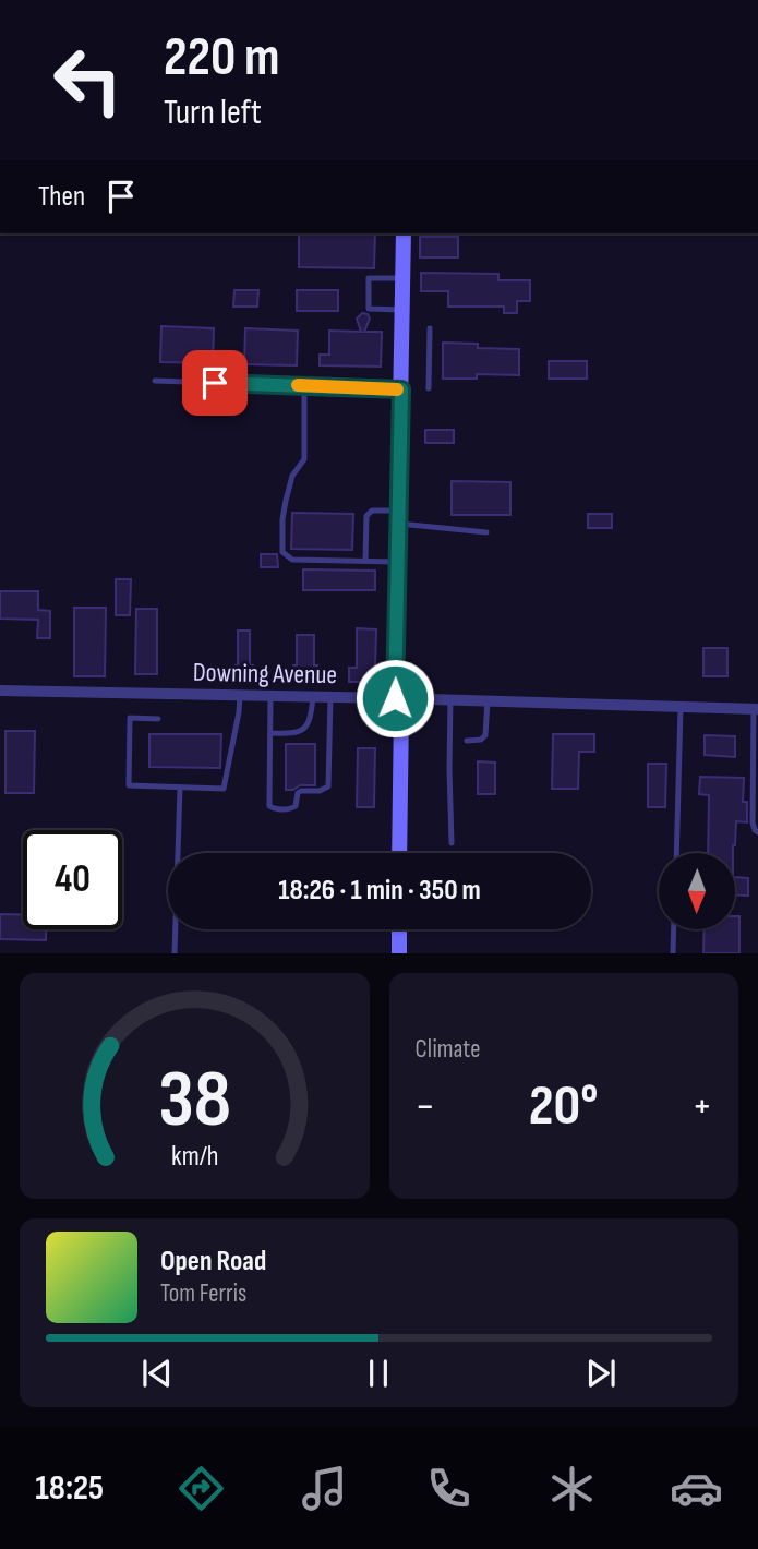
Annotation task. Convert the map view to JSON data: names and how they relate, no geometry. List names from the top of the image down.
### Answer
{
  "streets": {
    "street": ["Downing Avenue"]
  },
  "north": "bottom",
  "page": {
    "turn": ["220 m", "Turn left"],
    "then": "Then",
    "limit": "40",
    "trip": "18:26 · 1 min · 350 m",
    "tile": "Climate",
    "heat": ["−", "20°", "+"],
    "song": ["Open Road", "Tom Ferris"],
    "tabs": "18:25",
    "gauge": ["38", "km/h"]
  }
}
